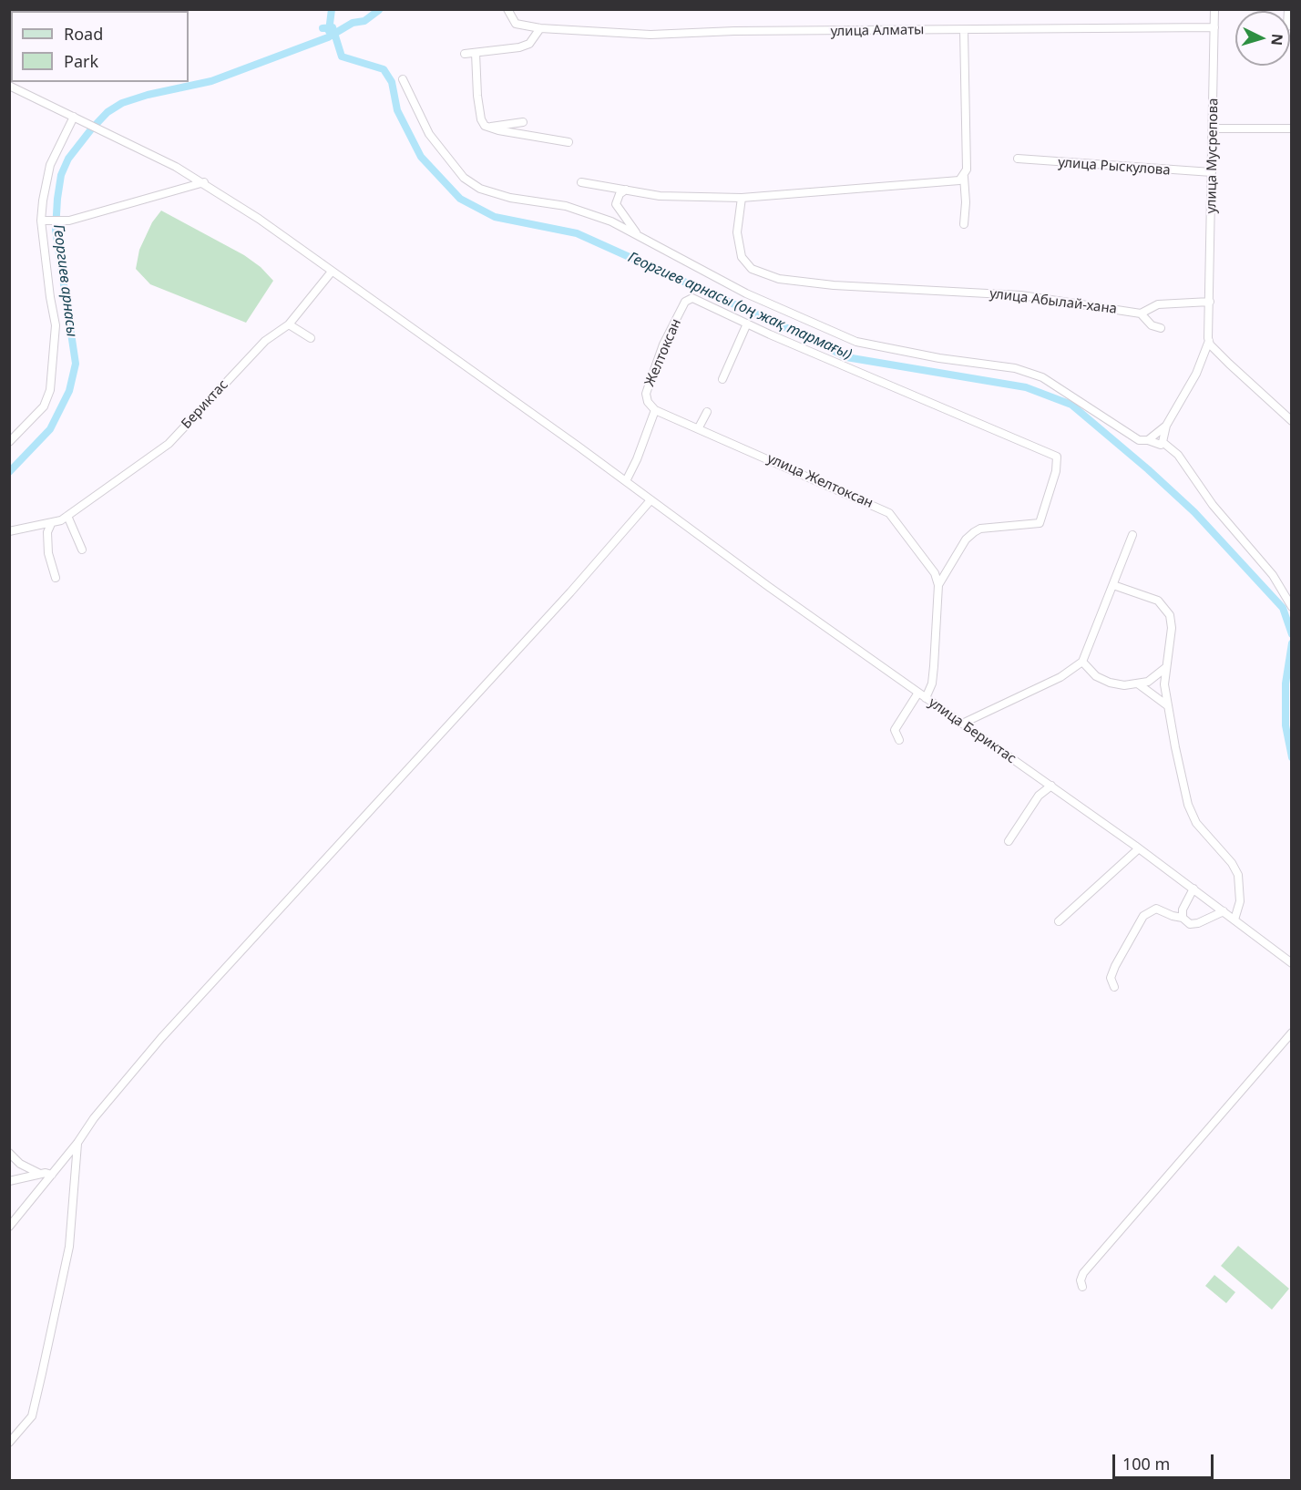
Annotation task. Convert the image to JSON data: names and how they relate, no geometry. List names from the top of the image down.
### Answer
{
  "streets": {
    "street": [
      "улица Алматы",
      "улица Мусрепова",
      "улица Рыскулова",
      "улица Абылай-хана",
      "Желтоксан",
      "Бериктас",
      "улица Желтоксан",
      "улица Бериктас"
    ]
  },
  "crossings": [
    ["улица Алматы", "улица Мусрепова"],
    ["улица Мусрепова", "улица Рыскулова"],
    ["улица Мусрепова", "улица Абылай-хана"],
    ["Желтоксан", "улица Желтоксан"],
    ["Бериктас", "улица Бериктас"]
  ],
  "water": ["Георгиев арнасы", "Георгиев арнасы (оң жақ тармағы)"],
  "legend": ["Road", "Park"],
  "scale_bar": "100 m",
  "north": "right"
}
